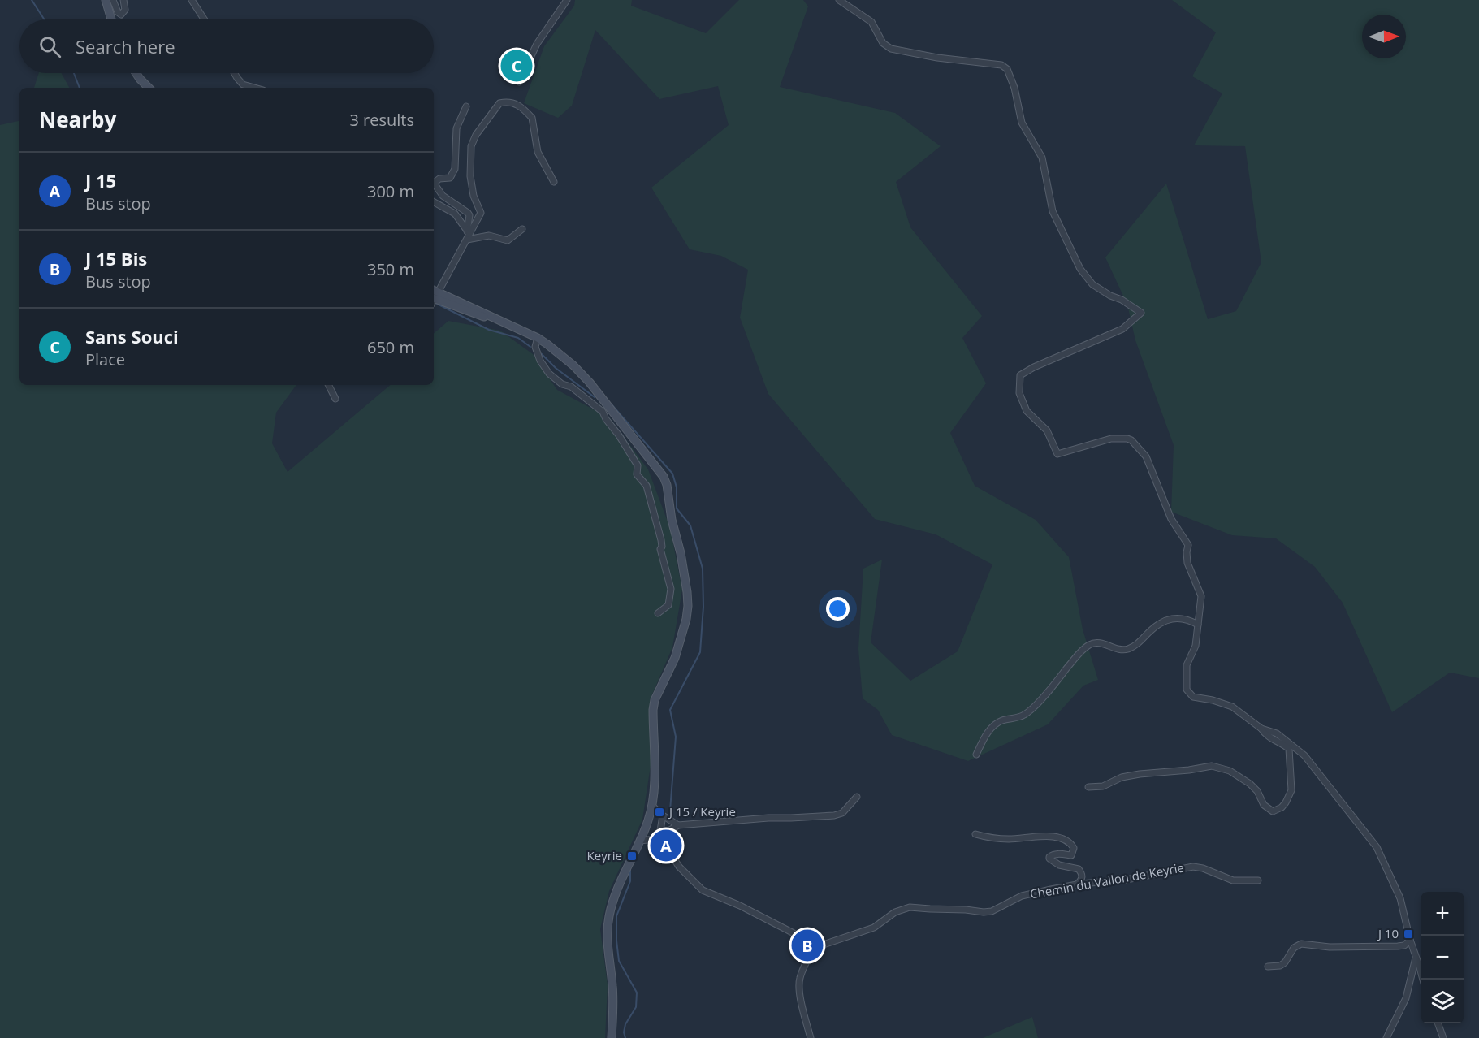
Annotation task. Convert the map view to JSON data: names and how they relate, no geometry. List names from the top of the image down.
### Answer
{
  "streets": {
    "street": ["Chemin du Vallon de Keyrie"]
  },
  "places": {
    "transit": ["J 15 / Keyrie", "Keyrie", "J 10"]
  },
  "north": "right",
  "page": {
    "search": "Search here",
    "pins": ["C", "A", "B"],
    "heading": ["Nearby", "3 results"],
    "list": [
      {
        "mark": "A",
        "name": "J 15",
        "note": "Bus stop",
        "value": "300 m"
      },
      {
        "mark": "B",
        "name": "J 15 Bis",
        "note": "Bus stop",
        "value": "350 m"
      },
      {
        "mark": "C",
        "name": "Sans Souci",
        "note": "Place",
        "value": "650 m"
      }
    ],
    "map_buttons": ["+", "−"]
  }
}
